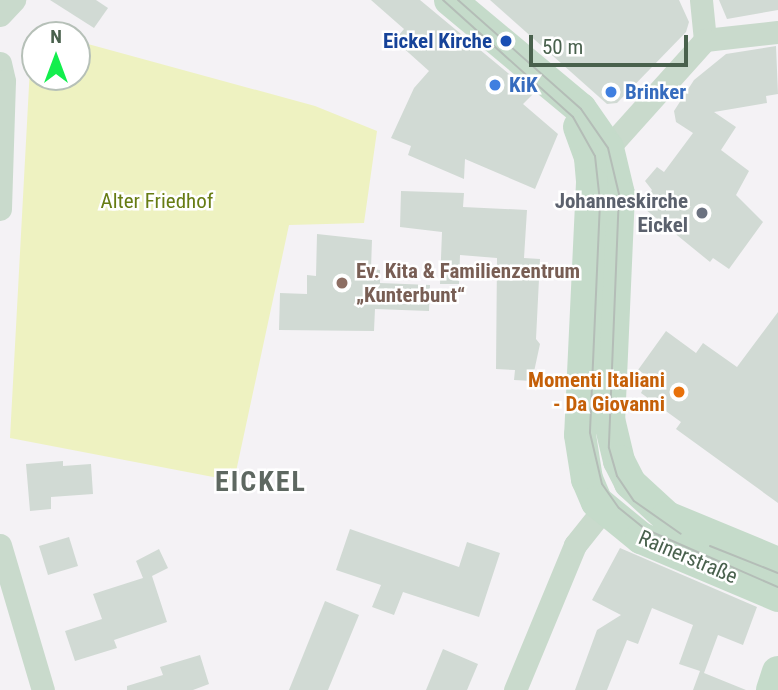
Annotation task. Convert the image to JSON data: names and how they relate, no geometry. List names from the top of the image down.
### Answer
{
  "streets": {
    "street": ["Rainerstraße"]
  },
  "districts": ["EICKEL"],
  "parks": ["Alter Friedhof"],
  "places": [
    "Eickel Kirche",
    "KiK",
    "Brinker",
    "Johanneskirche Eickel",
    "Ev. Kita & Familienzentrum „Kunterbunt“",
    "Momenti Italiani - Da Giovanni"
  ],
  "scale_bar": "50 m",
  "north": "top"
}
